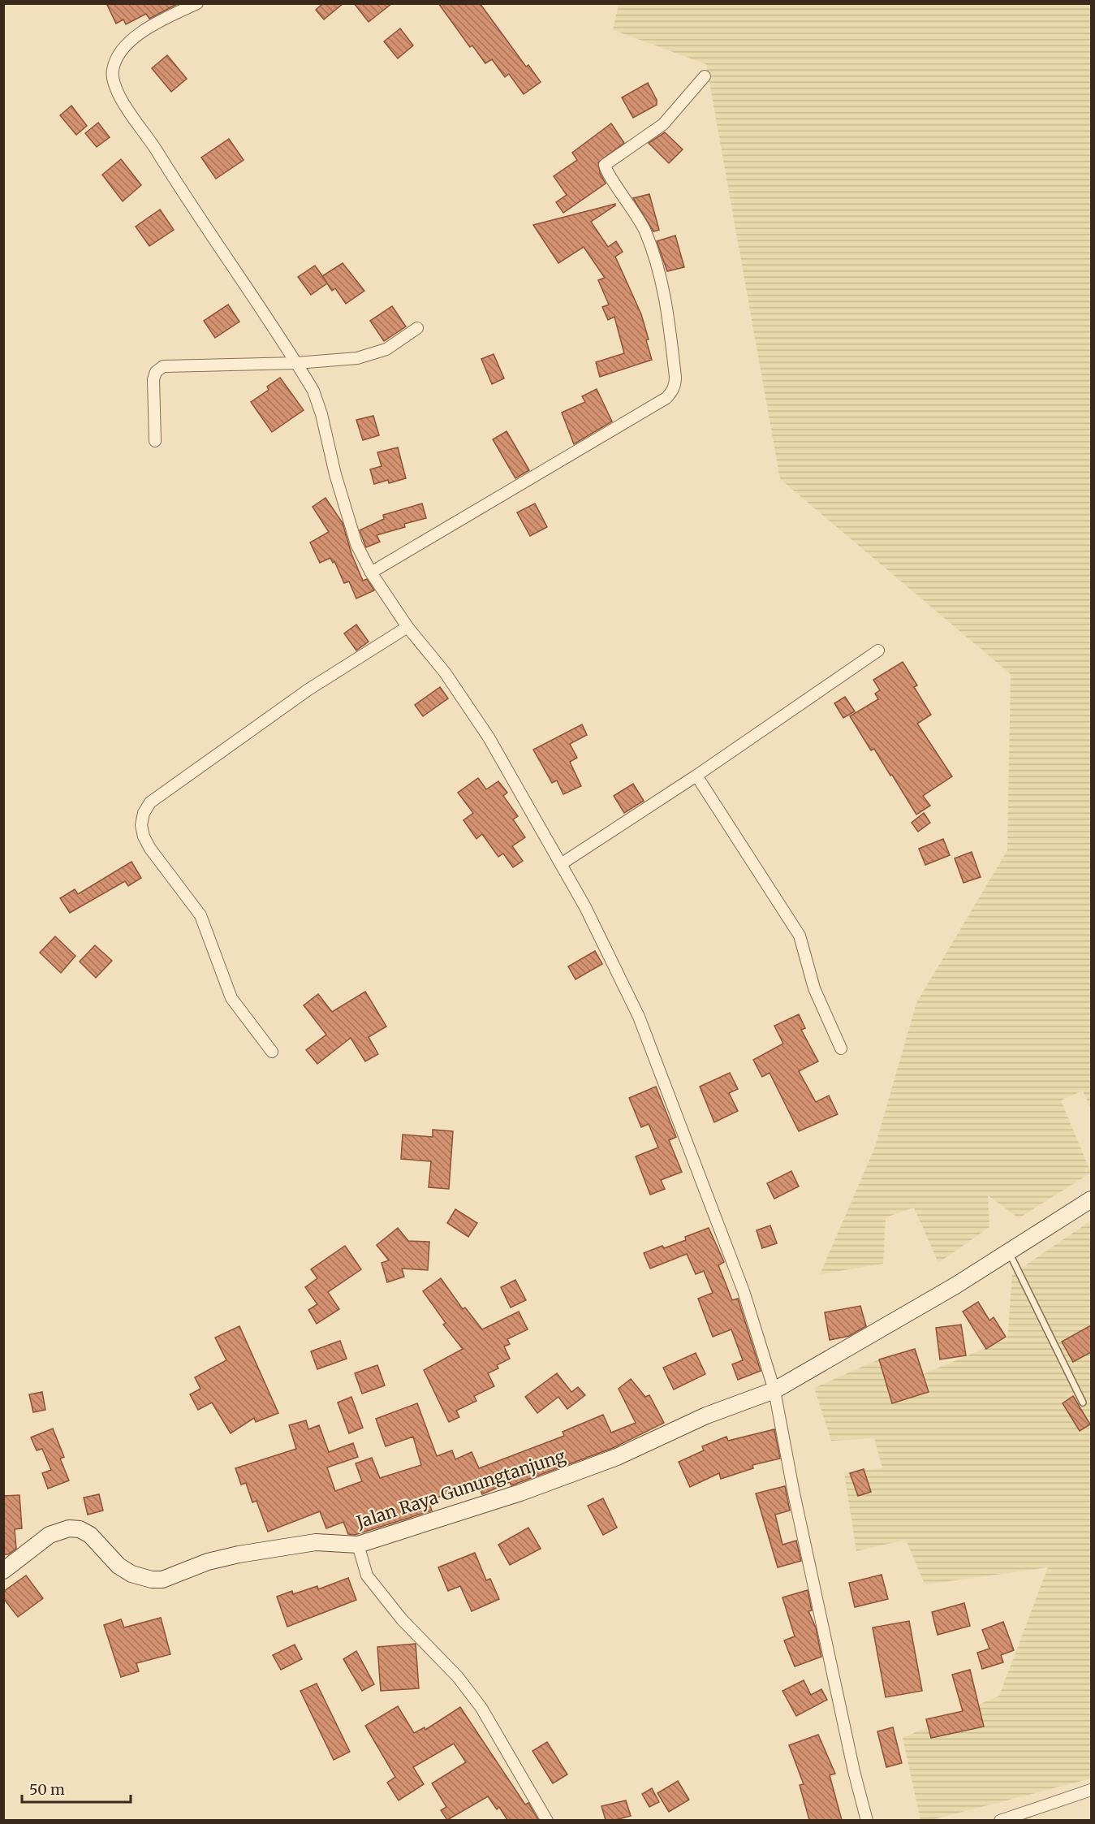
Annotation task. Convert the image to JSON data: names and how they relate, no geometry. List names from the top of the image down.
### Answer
{
  "streets": {
    "main road": ["Jalan Raya Gunungtanjung"]
  },
  "scale_bar": "50 m"
}
